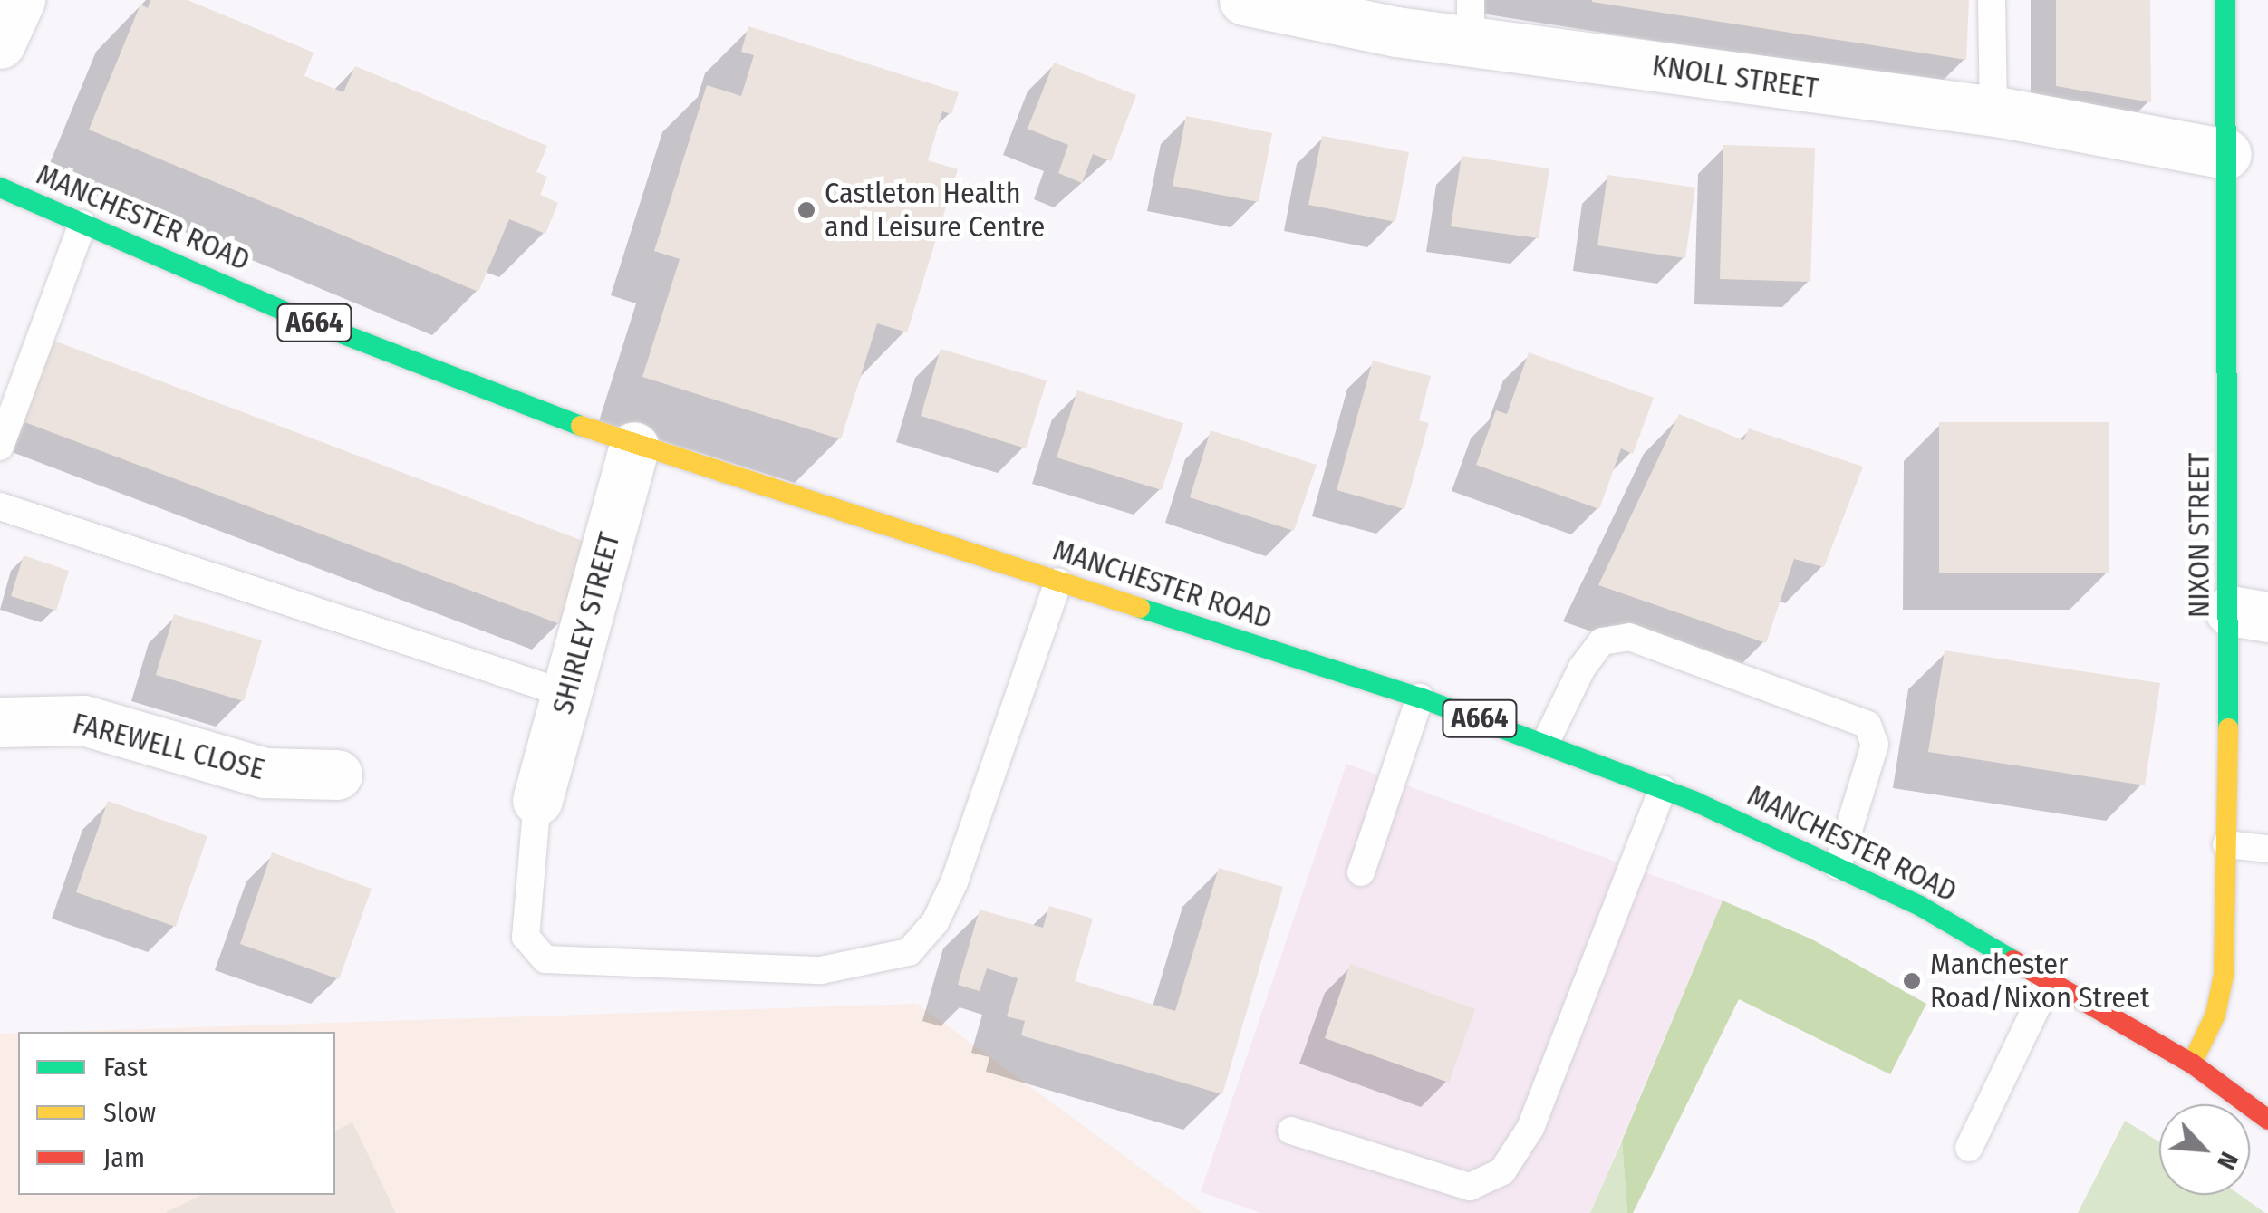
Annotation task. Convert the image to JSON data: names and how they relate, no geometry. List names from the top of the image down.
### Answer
{
  "streets": {
    "main road": ["MANCHESTER ROAD", "A664", "NIXON STREET"],
    "street": ["KNOLL STREET", "SHIRLEY STREET", "FAREWELL CLOSE"]
  },
  "crossings": [
    ["KNOLL STREET", "NIXON STREET"],
    ["MANCHESTER ROAD", "NIXON STREET"],
    ["MANCHESTER ROAD", "SHIRLEY STREET"]
  ],
  "places": ["Castleton Health and Leisure Centre", "Manchester Road/Nixon Street"],
  "legend": ["Fast", "Slow", "Jam"],
  "north": "bottom right"
}
